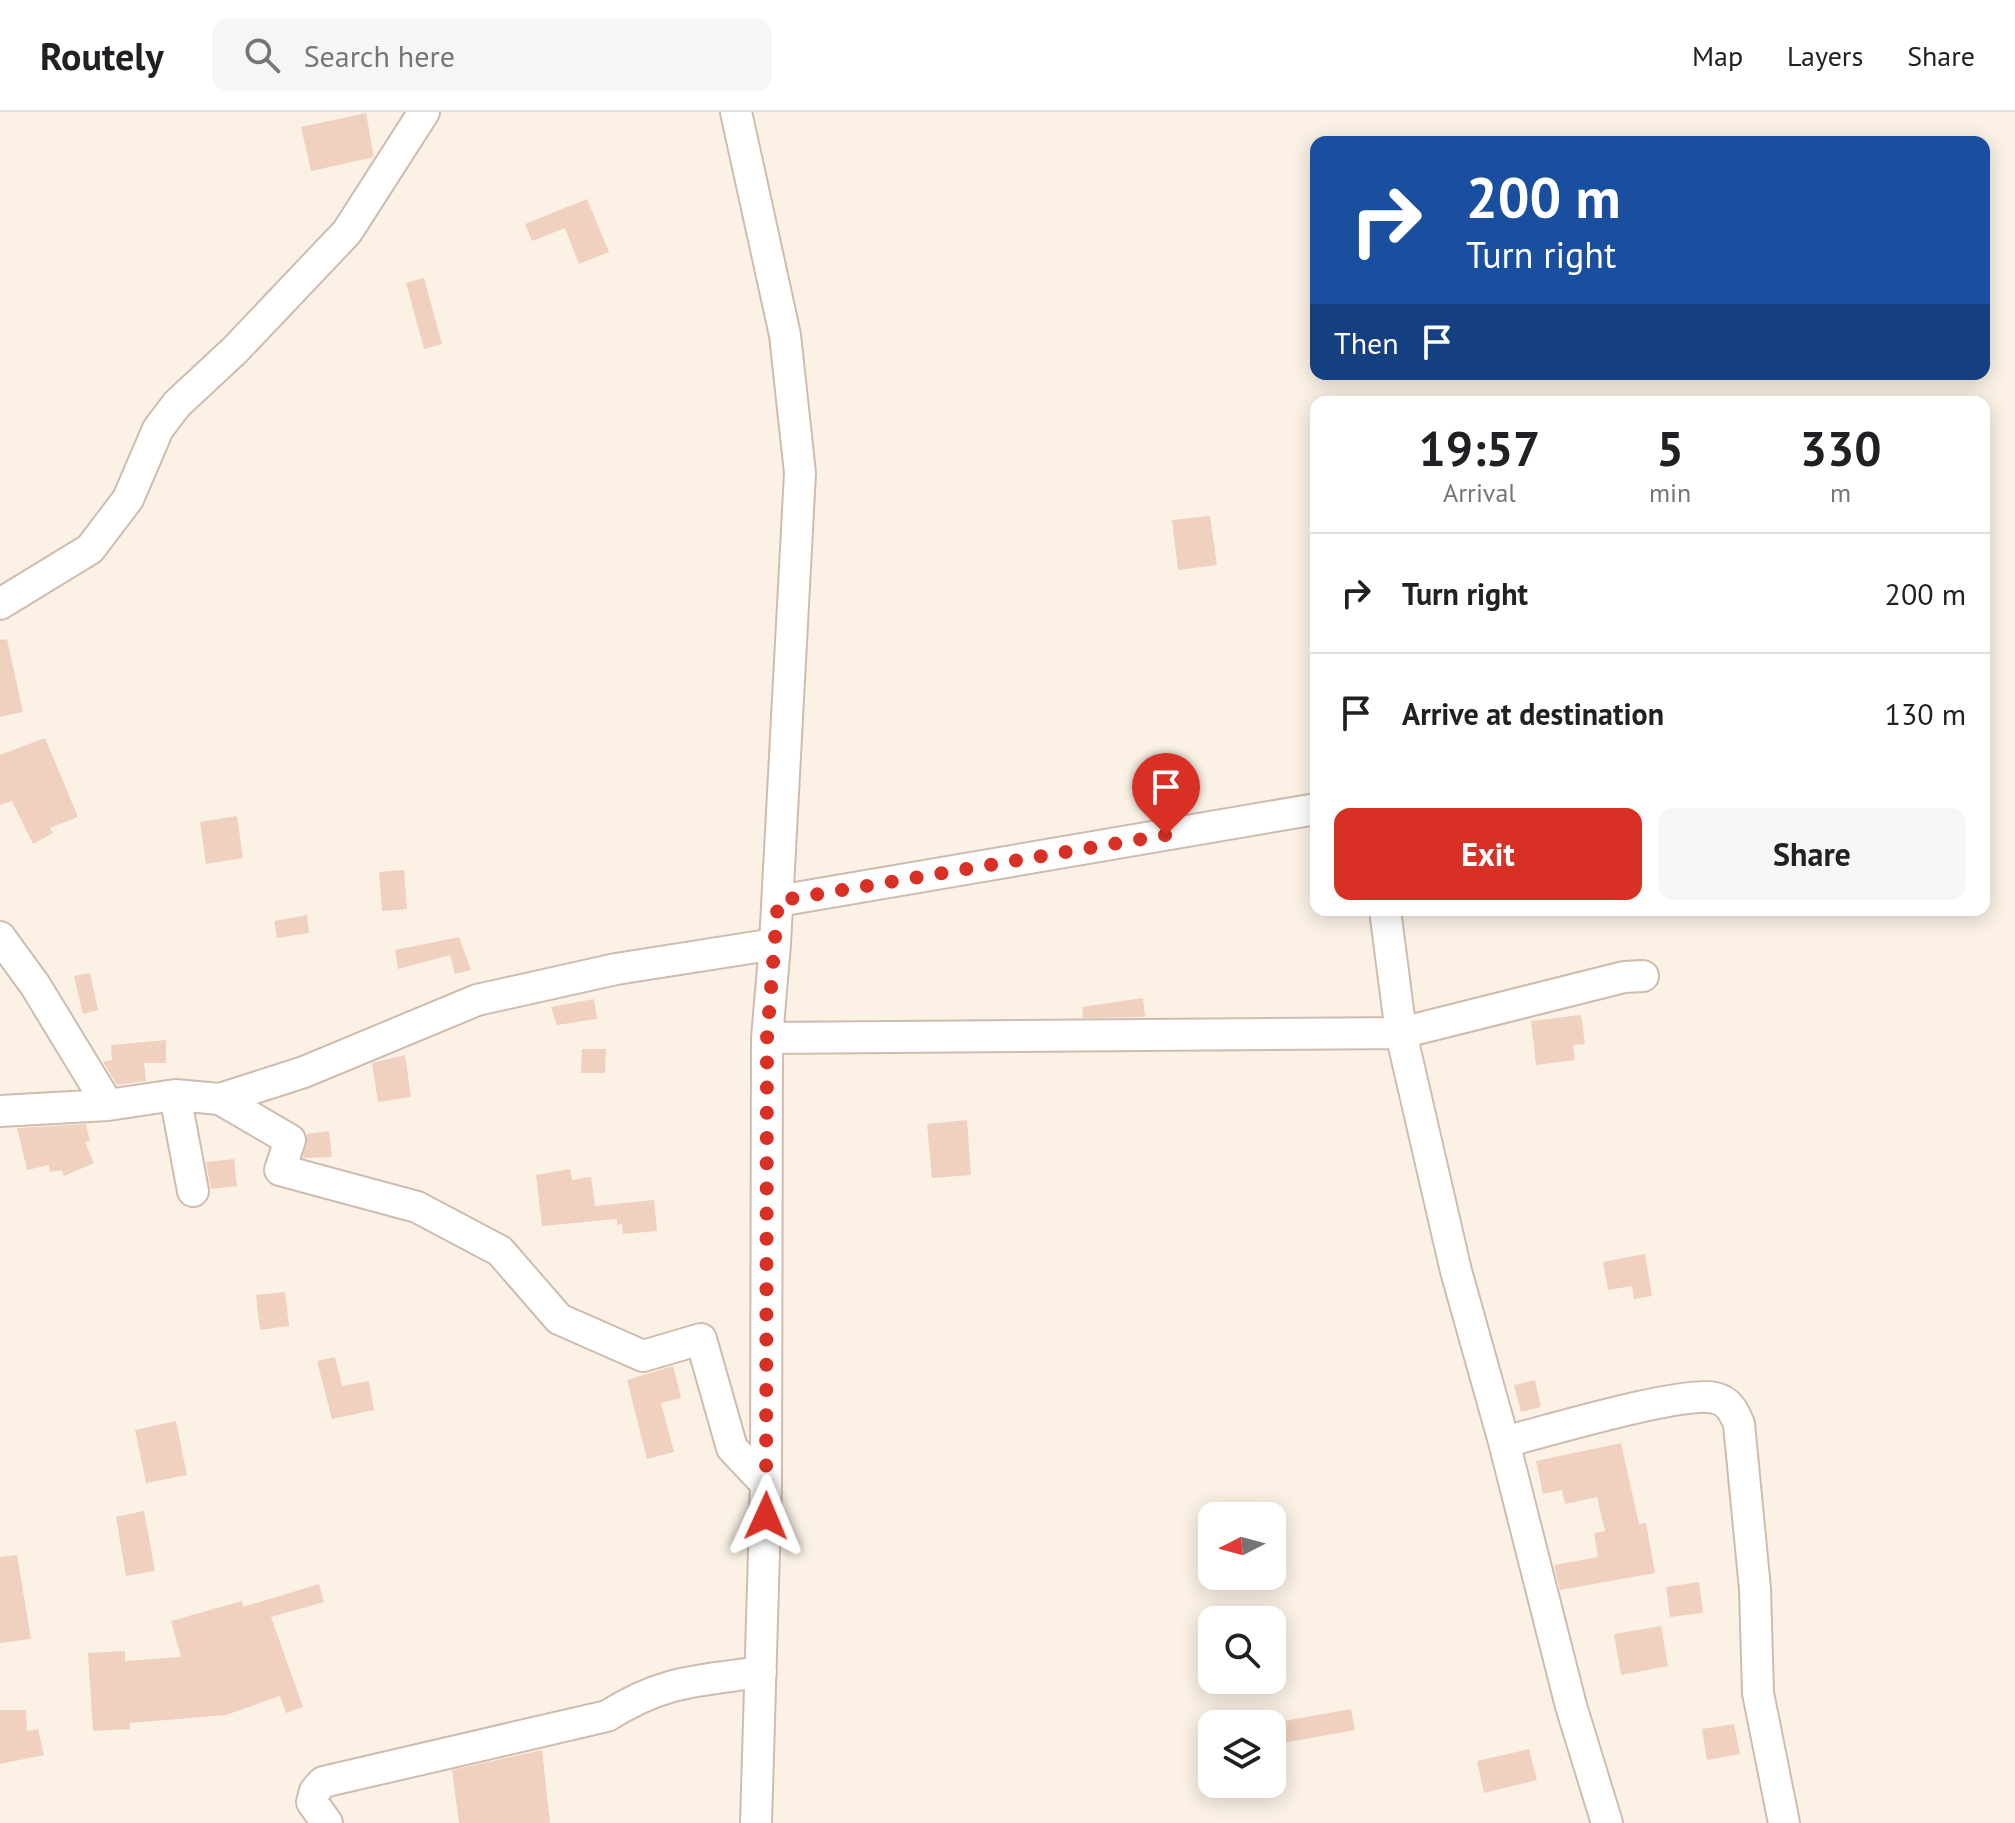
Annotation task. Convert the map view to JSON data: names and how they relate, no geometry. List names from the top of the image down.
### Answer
{
  "north": "left",
  "page": {
    "header": "Routely",
    "search": "Search here",
    "nav": ["Map", "Layers", "Share"],
    "turn": ["200 m", "Turn right"],
    "then": "Then",
    "eta": [
      "19:57",
      "Arrival",
      "5",
      "min",
      "330",
      "m"
    ],
    "list": [
      {
        "name": "Turn right",
        "value": "200 m"
      },
      {
        "name": "Arrive at destination",
        "value": "130 m"
      }
    ],
    "buttons": ["Exit", "Share"]
  }
}
